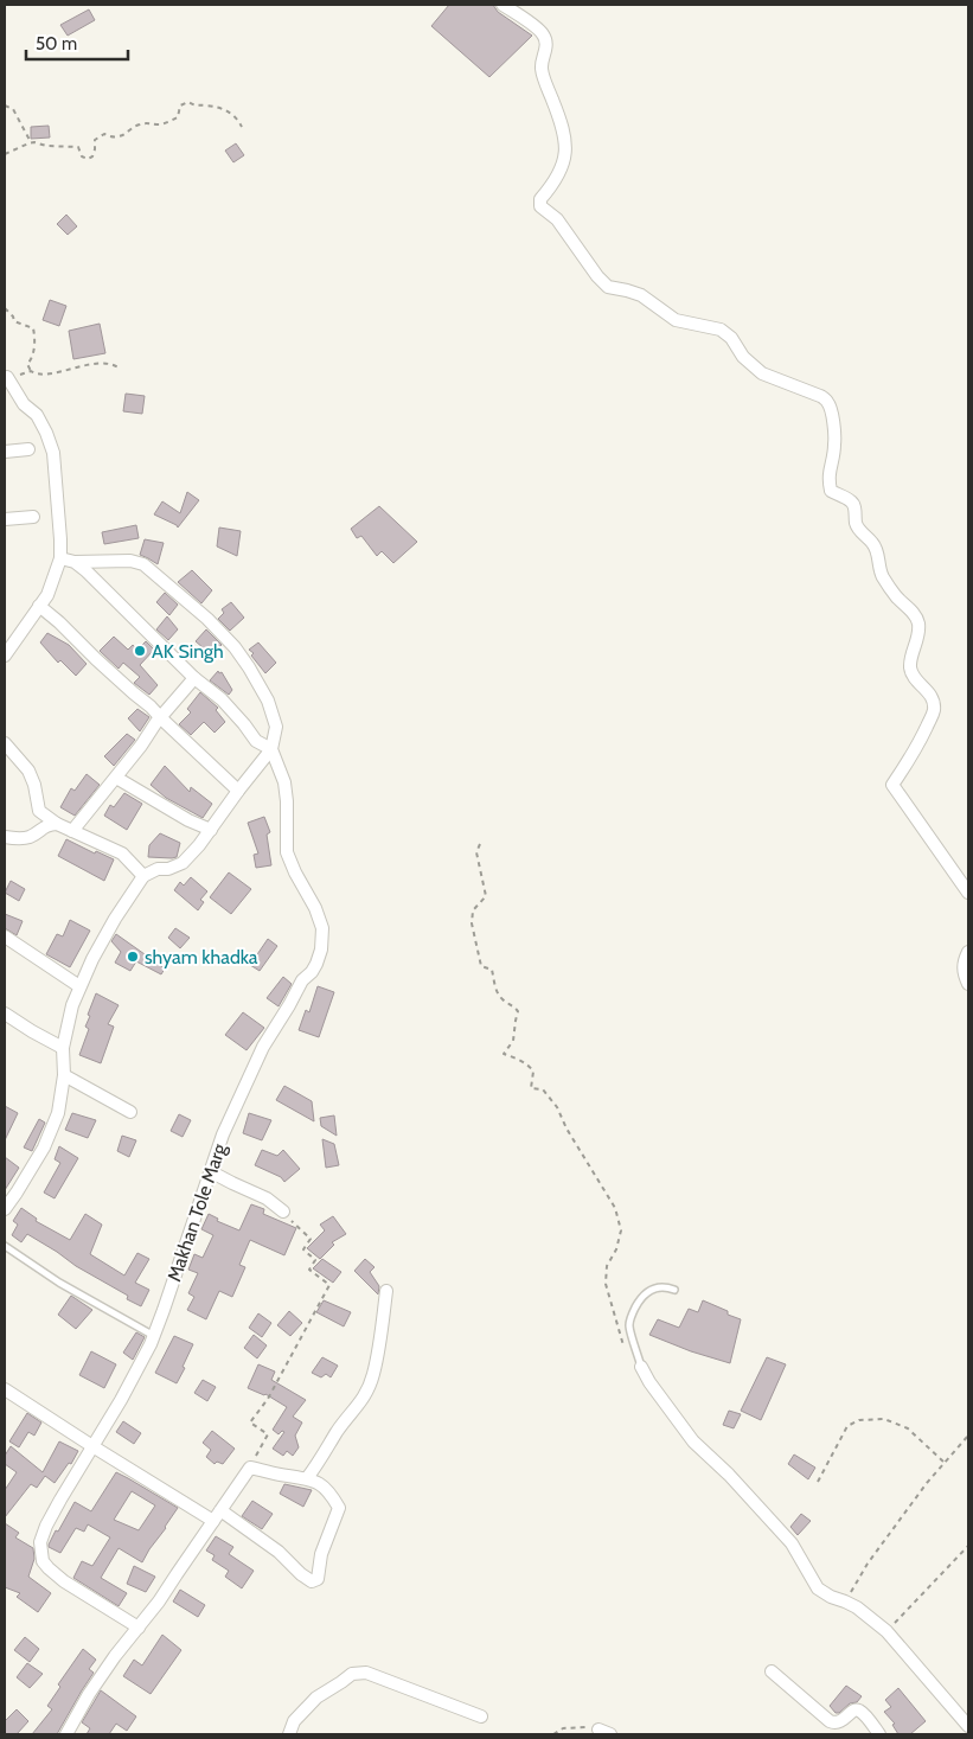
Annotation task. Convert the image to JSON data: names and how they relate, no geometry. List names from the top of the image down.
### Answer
{
  "streets": {
    "street": ["Makhan Tole Marg"]
  },
  "places": ["AK Singh", "shyam khadka"],
  "scale_bar": "50 m"
}
